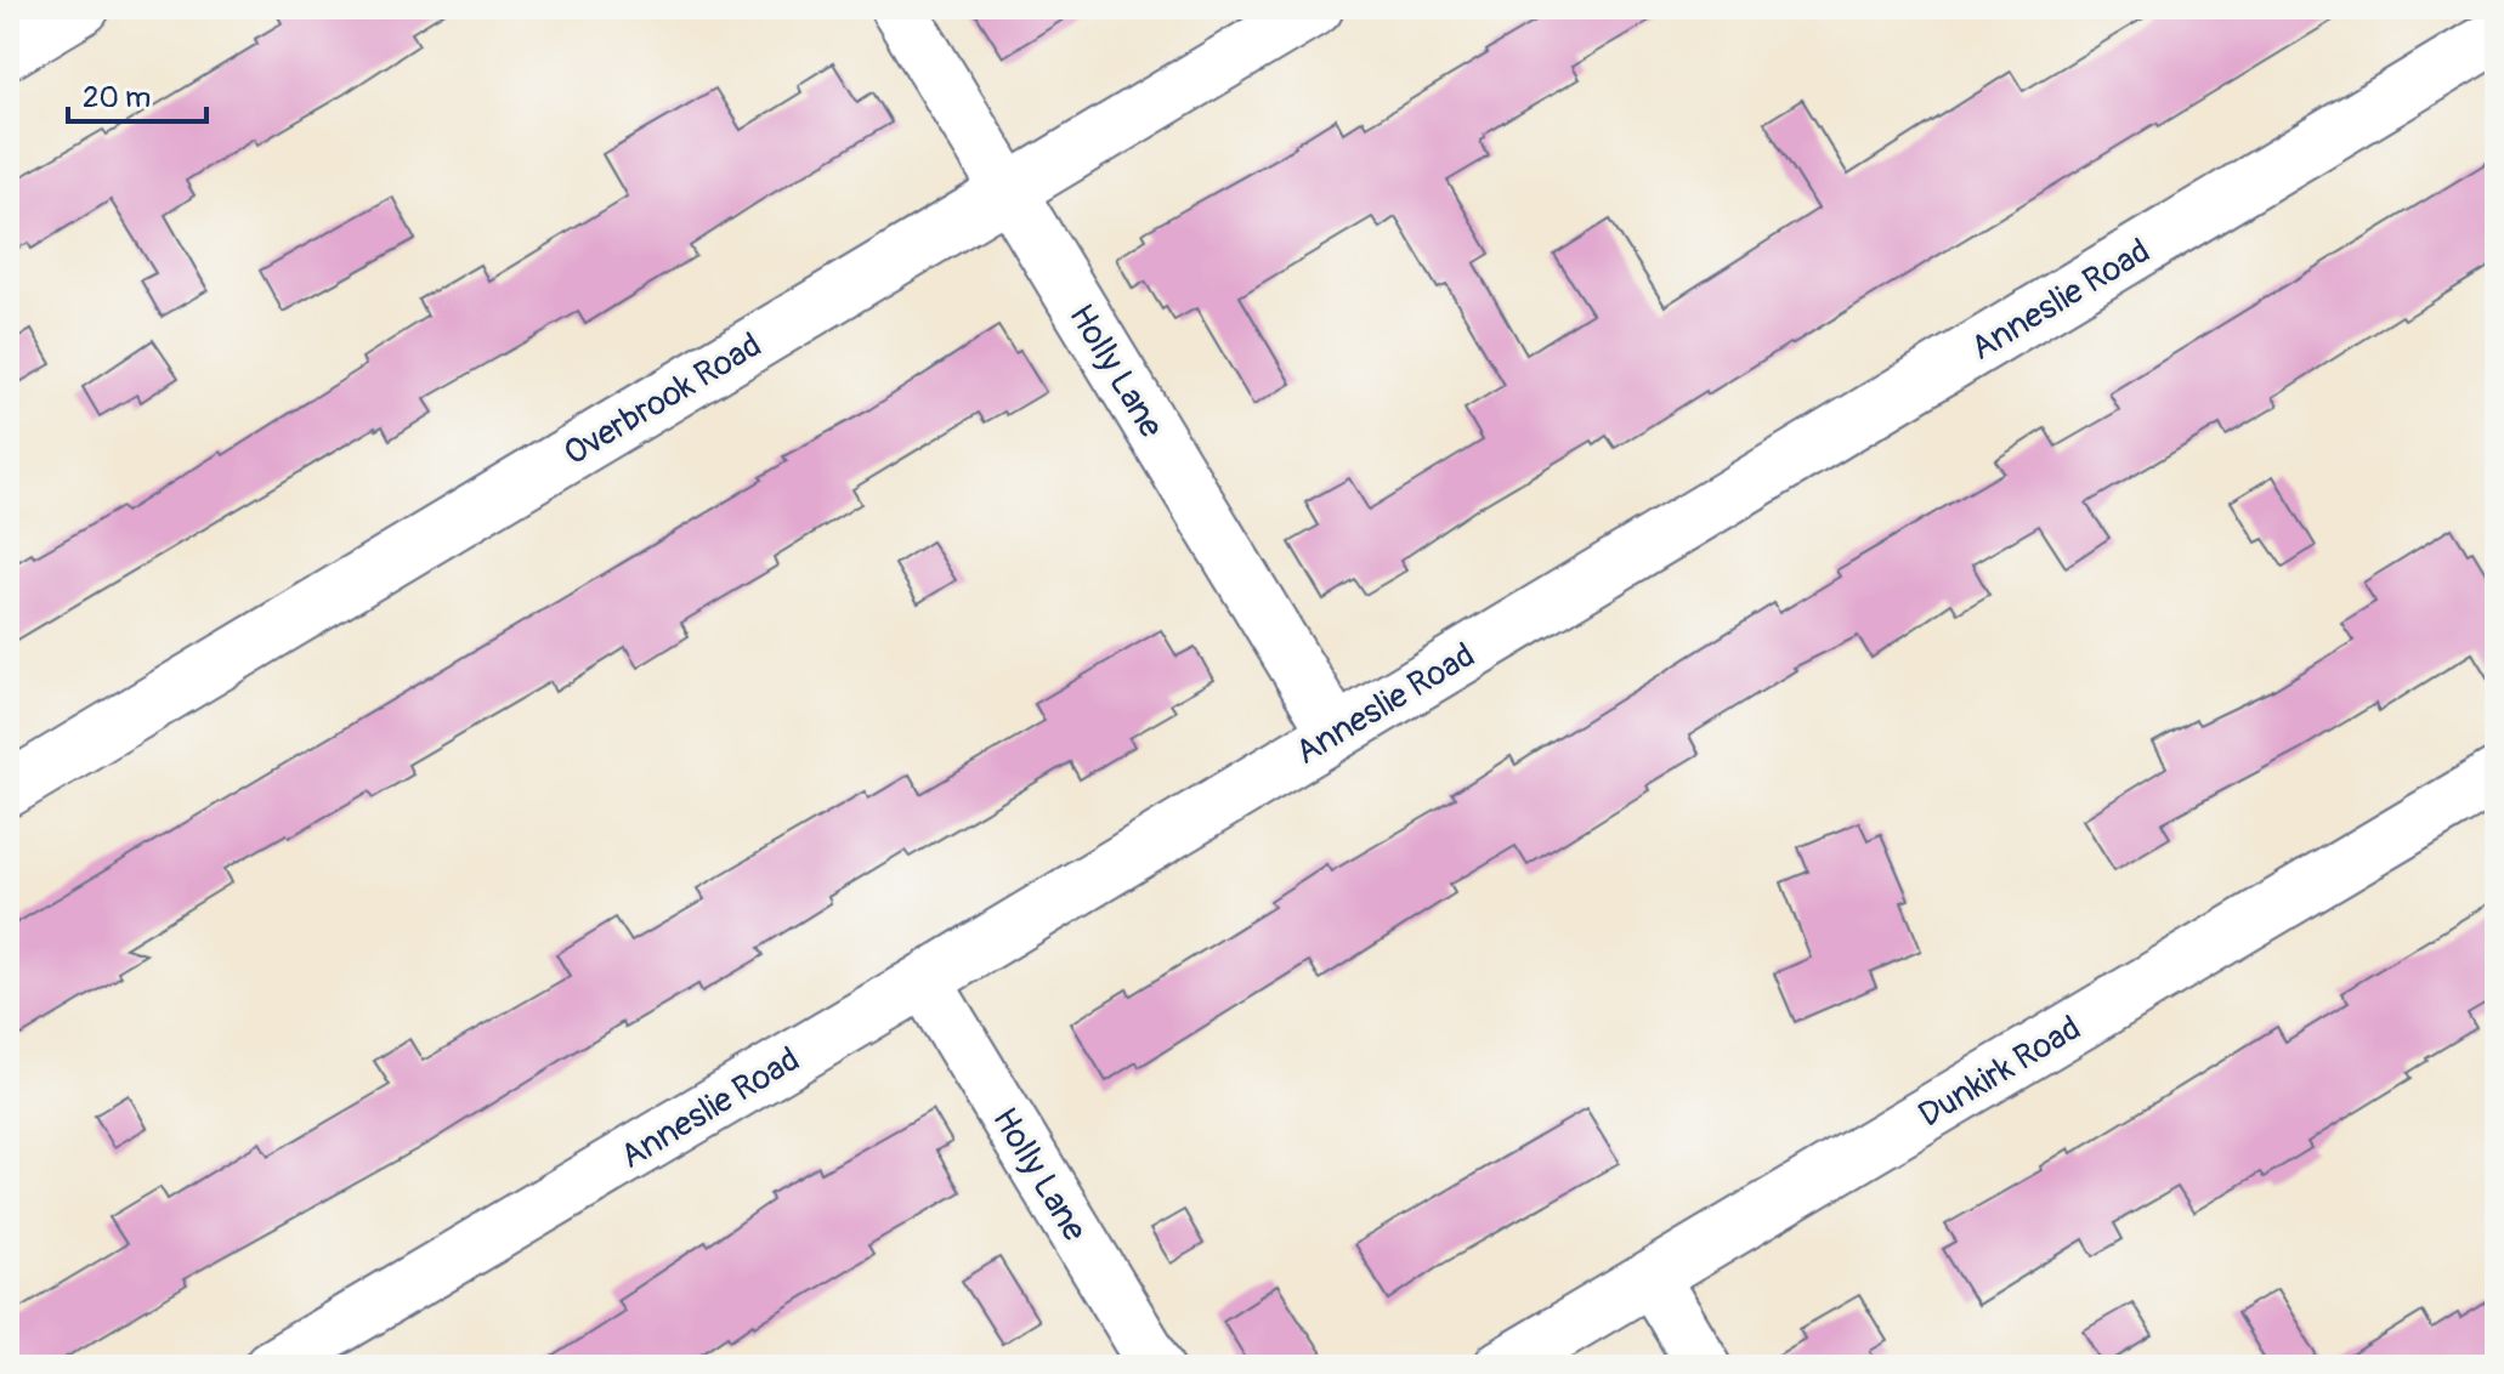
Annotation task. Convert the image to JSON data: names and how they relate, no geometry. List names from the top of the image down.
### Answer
{
  "streets": {
    "street": [
      "Anneslie Road",
      "Holly Lane",
      "Overbrook Road",
      "Dunkirk Road"
    ]
  },
  "crossings": [
    ["Anneslie Road", "Holly Lane"],
    ["Holly Lane", "Overbrook Road"]
  ],
  "scale_bar": "20 m"
}
